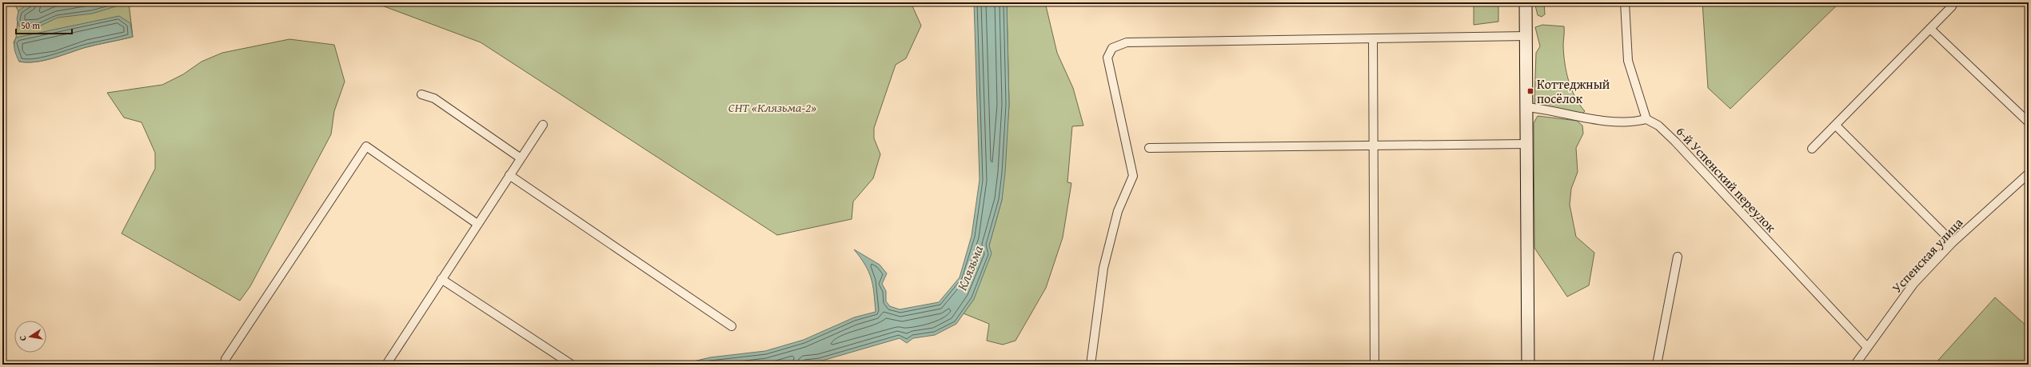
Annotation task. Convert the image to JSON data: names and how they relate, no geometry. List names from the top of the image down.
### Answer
{
  "streets": {
    "street": ["6-й Успенский переулок", "Успенская улица"]
  },
  "crossings": [
    ["6-й Успенский переулок", "Успенская улица"]
  ],
  "water": ["Клязьма"],
  "parks": ["СНТ «Клязьма-2»"],
  "places": {
    "transit": ["Коттеджный посёлок"]
  },
  "scale_bar": "50 m",
  "north": "left"
}
